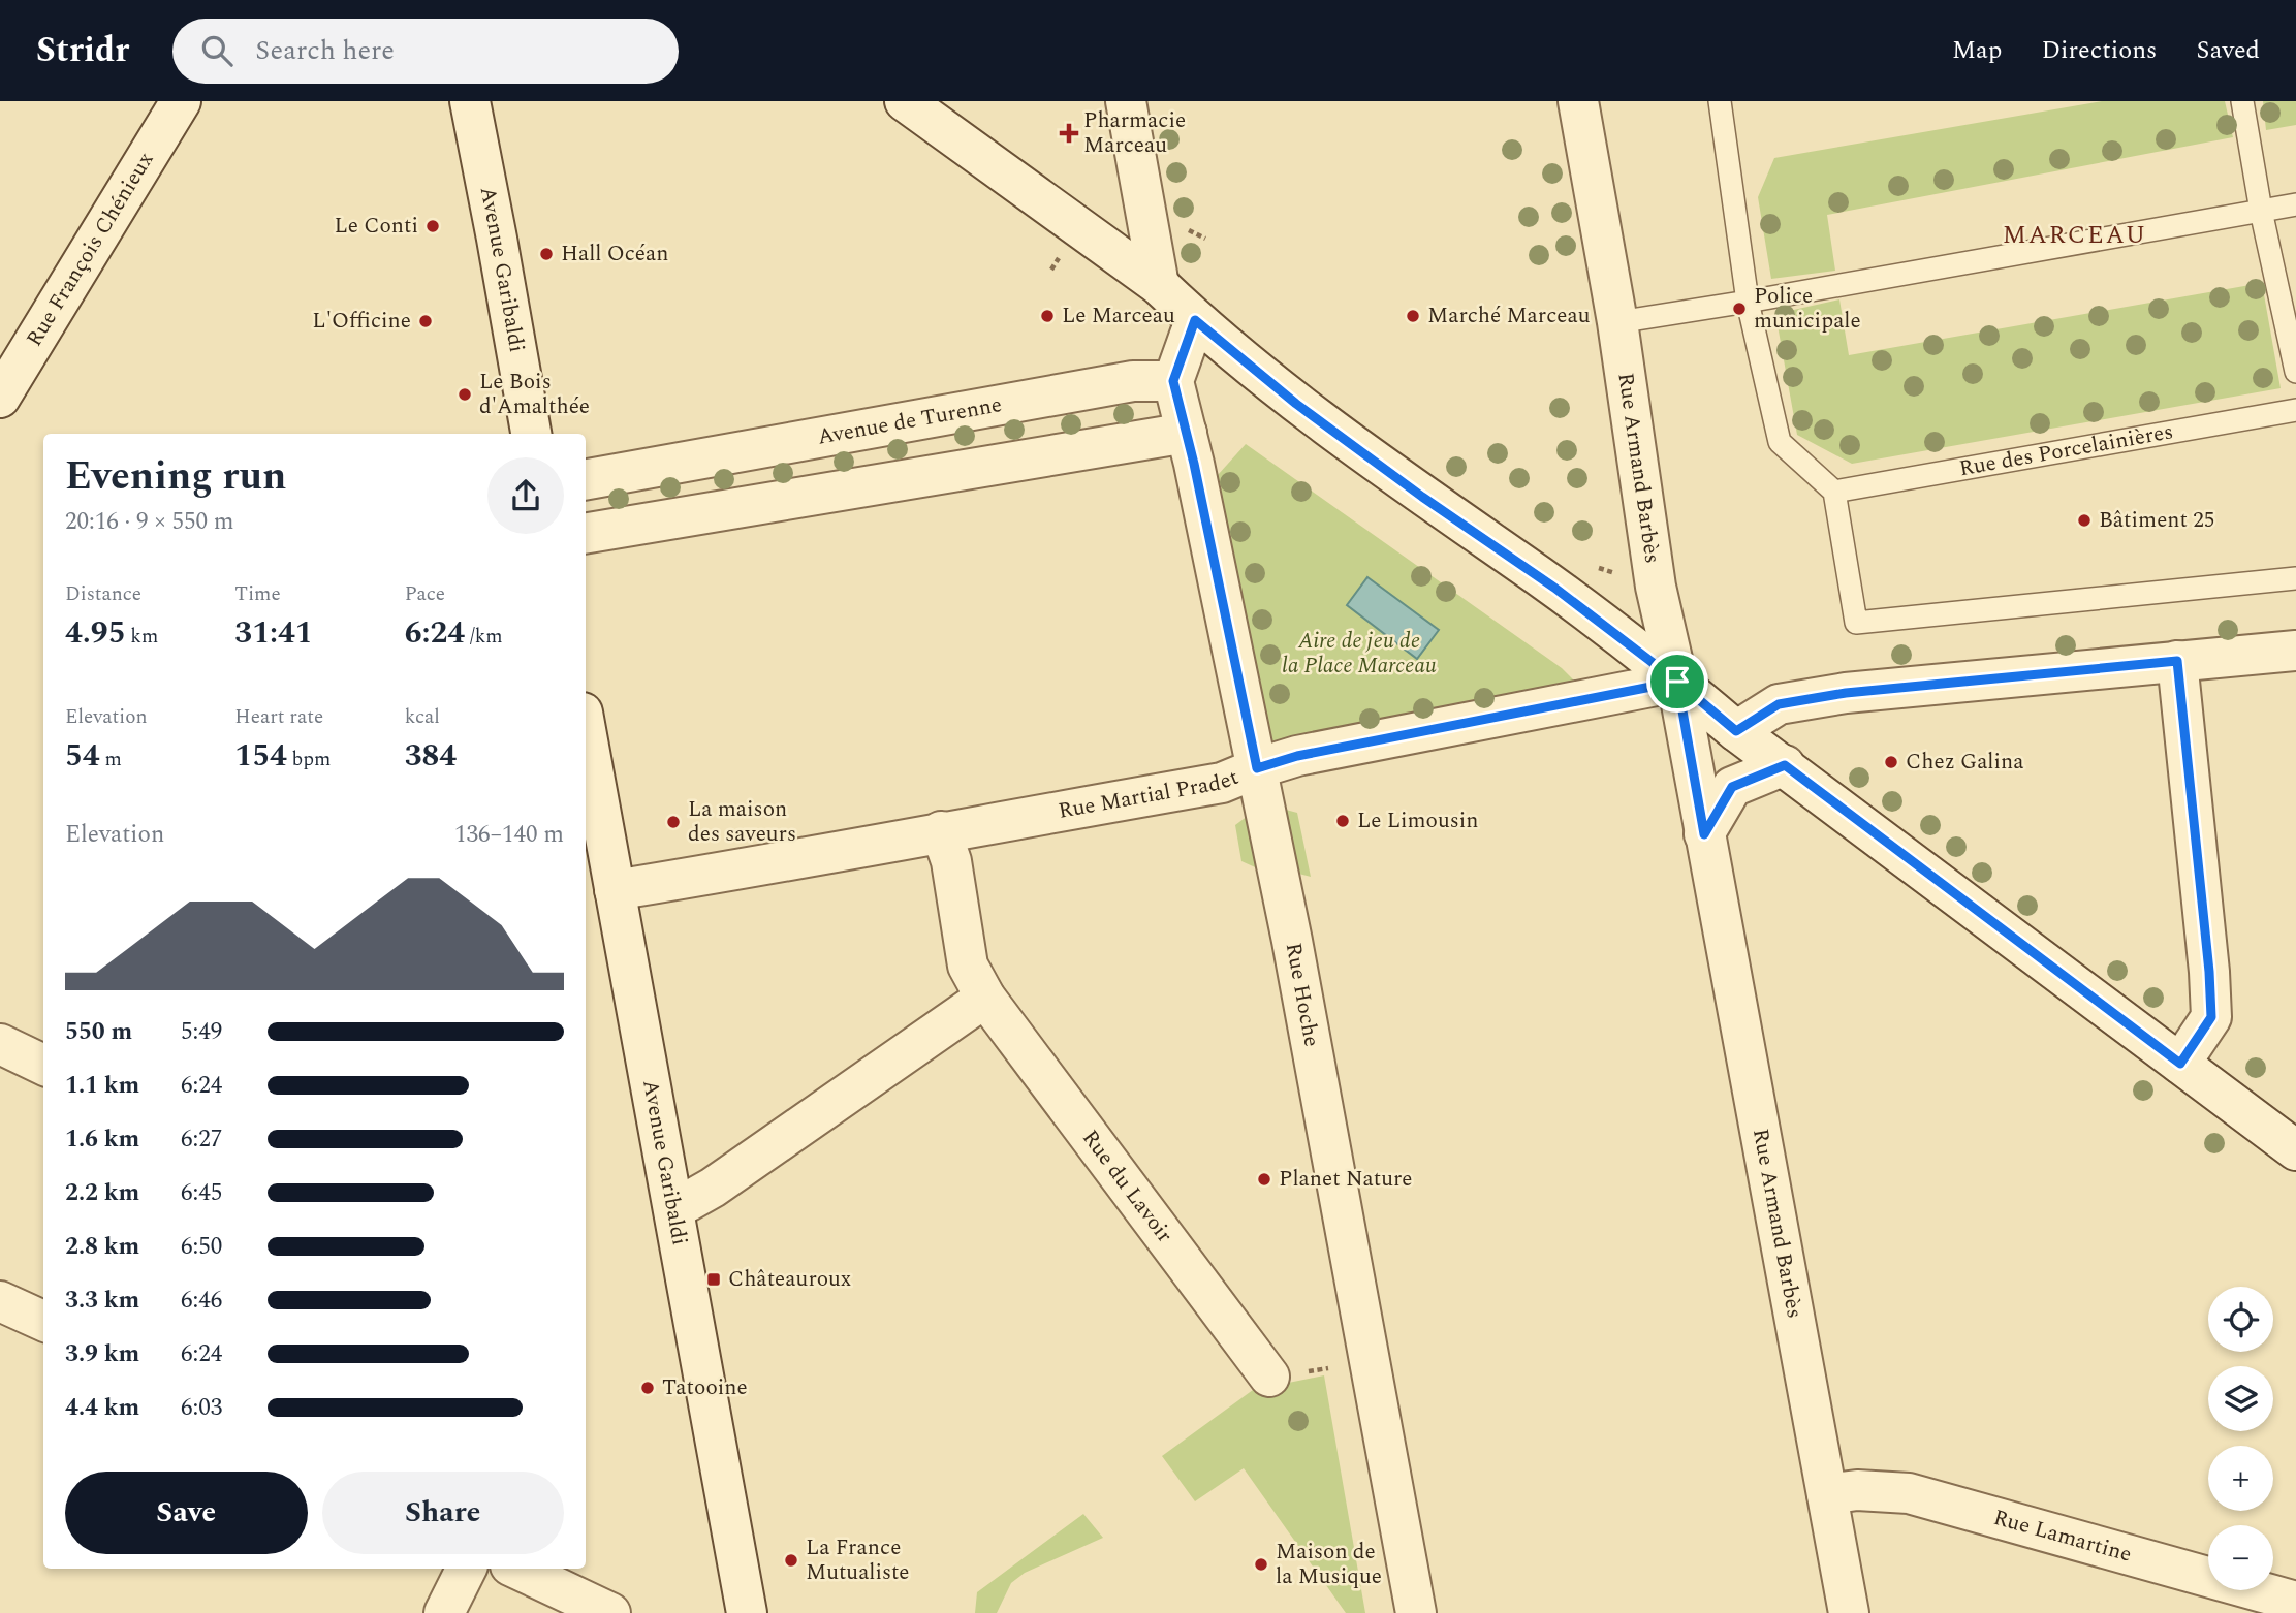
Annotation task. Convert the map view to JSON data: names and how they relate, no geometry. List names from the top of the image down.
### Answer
{
  "streets": {
    "street": [
      "Rue François Chénieux",
      "Avenue Garibaldi",
      "Avenue de Turenne",
      "Rue Armand Barbès",
      "Rue Martial Pradet",
      "Rue Hoche",
      "Rue du Lavoir",
      "Rue Lamartine"
    ],
    "lane": ["Rue des Porcelainières"]
  },
  "crossings": [
    ["Avenue Garibaldi", "Rue Martial Pradet"],
    ["Avenue de Turenne", "Rue Hoche"],
    ["Rue Armand Barbès", "Rue Martial Pradet"],
    ["Rue Armand Barbès", "Rue Lamartine"],
    ["Rue Martial Pradet", "Rue Hoche"],
    ["Rue Martial Pradet", "Rue du Lavoir"]
  ],
  "districts": ["MARCEAU"],
  "parks": ["Aire de jeu de la Place Marceau"],
  "places": {
    "health": ["Pharmacie Marceau"],
    "other": [
      "Le Conti",
      "Hall Océan",
      "Police municipale",
      "Le Marceau",
      "Marché Marceau",
      "L'Officine",
      "Le Bois d'Amalthée",
      "Bâtiment 25",
      "Chez Galina",
      "Le Limousin",
      "La maison des saveurs",
      "Planet Nature",
      "Tatooine",
      "La France Mutualiste",
      "Maison de la Musique"
    ],
    "transit": ["Châteauroux"]
  },
  "page": {
    "header": "Stridr",
    "search": "Search here",
    "nav": ["Map", "Directions", "Saved"],
    "heading": ["Evening run", "20:16 · 9 × 550 m"],
    "stats": [
      ["Distance", "4.95 km"],
      ["Time", "31:41"],
      ["Pace", "6:24 /km"],
      ["Elevation", "54 m"],
      ["Heart rate", "154 bpm"],
      ["kcal", "384"]
    ],
    "chart": ["Elevation", "136–140 m"],
    "list": [
      {
        "name": "550 m",
        "note": "5:49"
      },
      {
        "name": "1.1 km",
        "note": "6:24"
      },
      {
        "name": "1.6 km",
        "note": "6:27"
      },
      {
        "name": "2.2 km",
        "note": "6:45"
      },
      {
        "name": "2.8 km",
        "note": "6:50"
      },
      {
        "name": "3.3 km",
        "note": "6:46"
      },
      {
        "name": "3.9 km",
        "note": "6:24"
      },
      {
        "name": "4.4 km",
        "note": "6:03"
      }
    ],
    "map_buttons": ["+", "−"],
    "buttons": ["Save", "Share"]
  }
}
